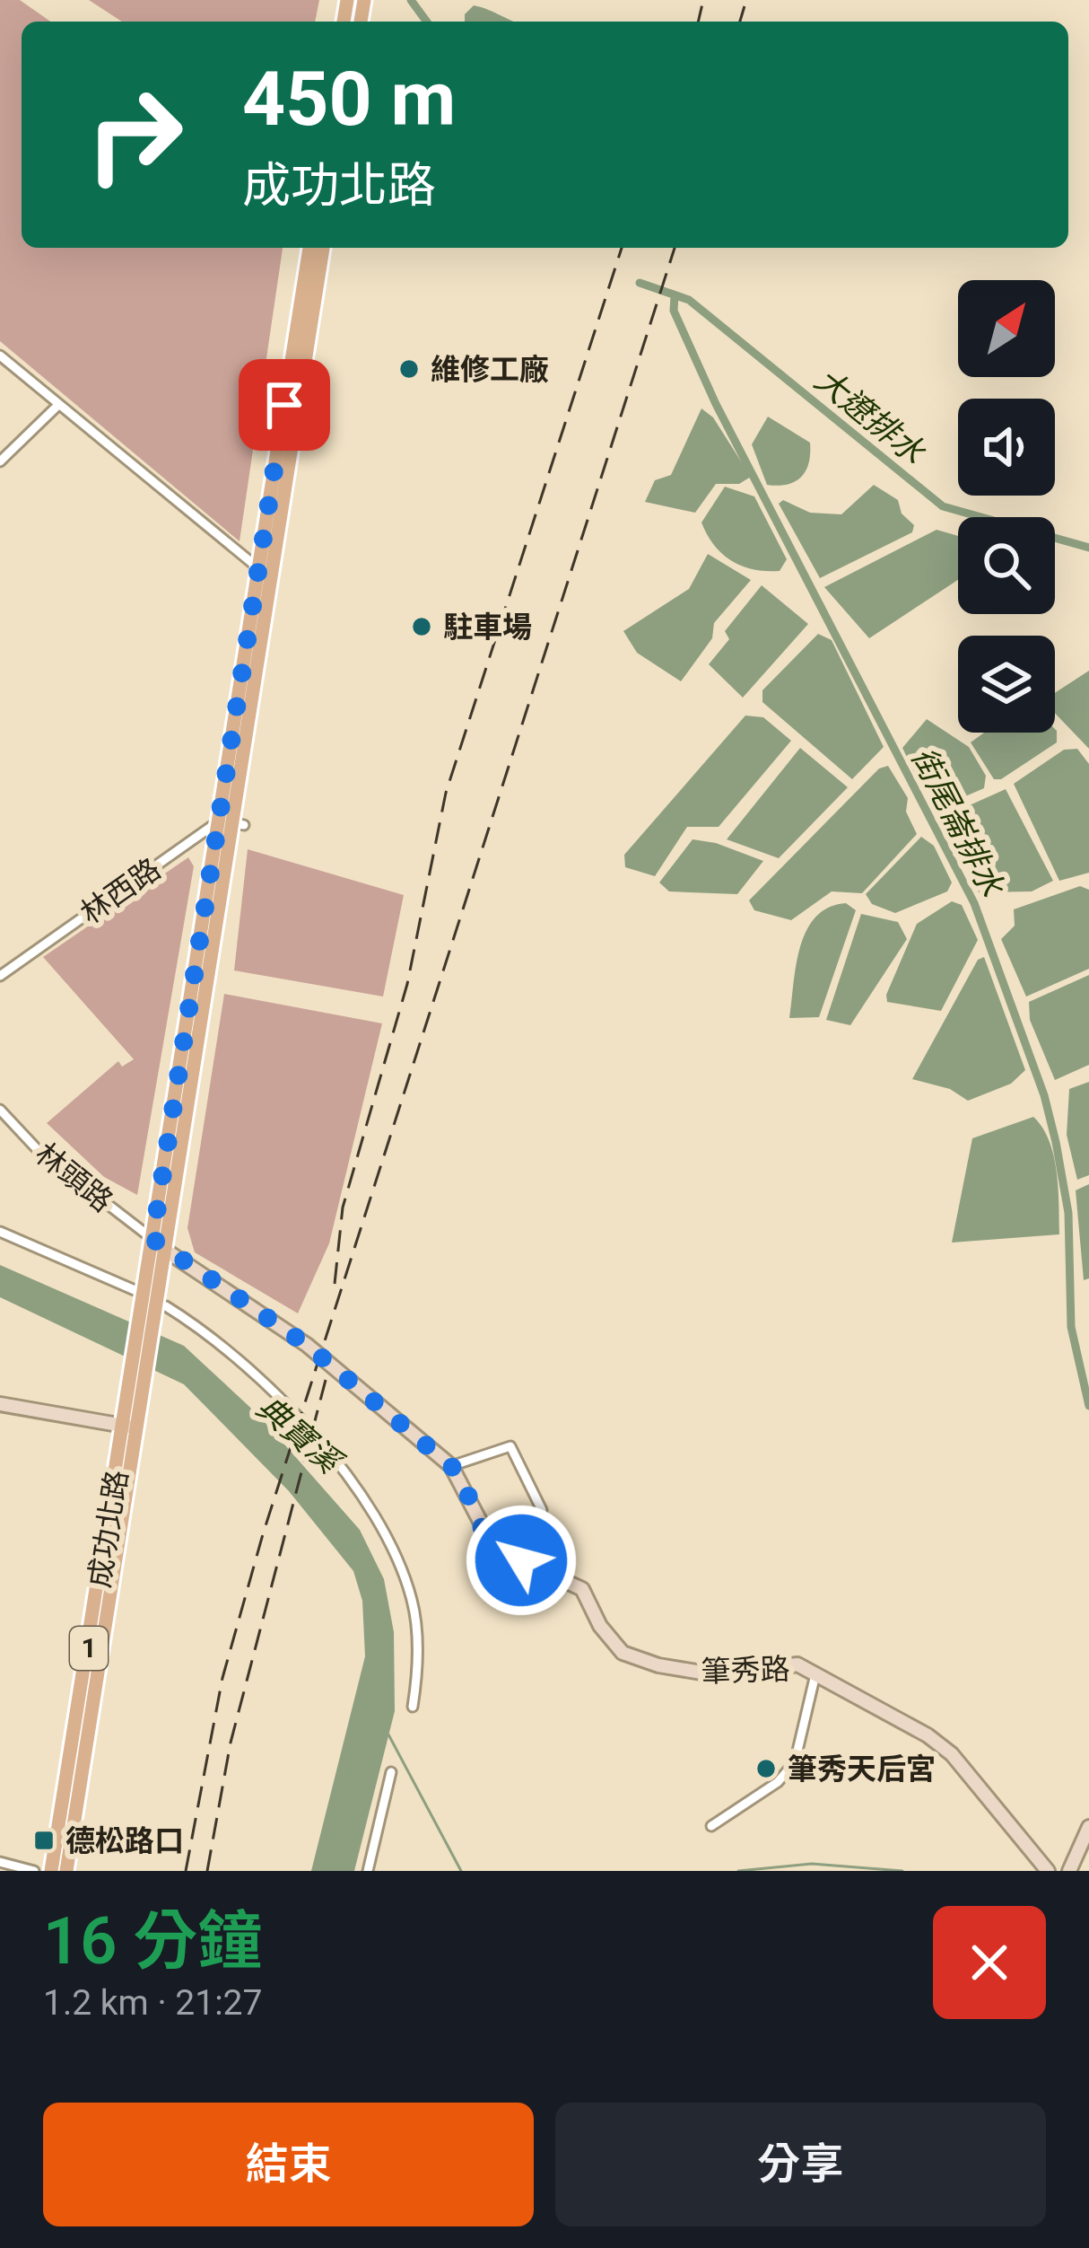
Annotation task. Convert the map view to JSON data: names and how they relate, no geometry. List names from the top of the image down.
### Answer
{
  "streets": {
    "main road": ["成功北路", "1"],
    "street": ["林西路", "林頭路", "筆秀路"]
  },
  "crossings": [
    ["林西路", "1"],
    ["林頭路", "1"],
    ["林頭路", "筆秀路"],
    ["成功北路", "1"],
    ["1", "筆秀路"]
  ],
  "water": ["大遼排水", "街尾崙排水", "典寶溪"],
  "places": {
    "other": ["維修工廠", "駐車場", "筆秀天后宮"],
    "transit": ["德松路口"]
  },
  "north": "top right",
  "page": {
    "turn": ["450 m", "成功北路"],
    "heading": ["16 分鐘", "1.2 km · 21:27"],
    "buttons": ["結束", "分享"]
  }
}
